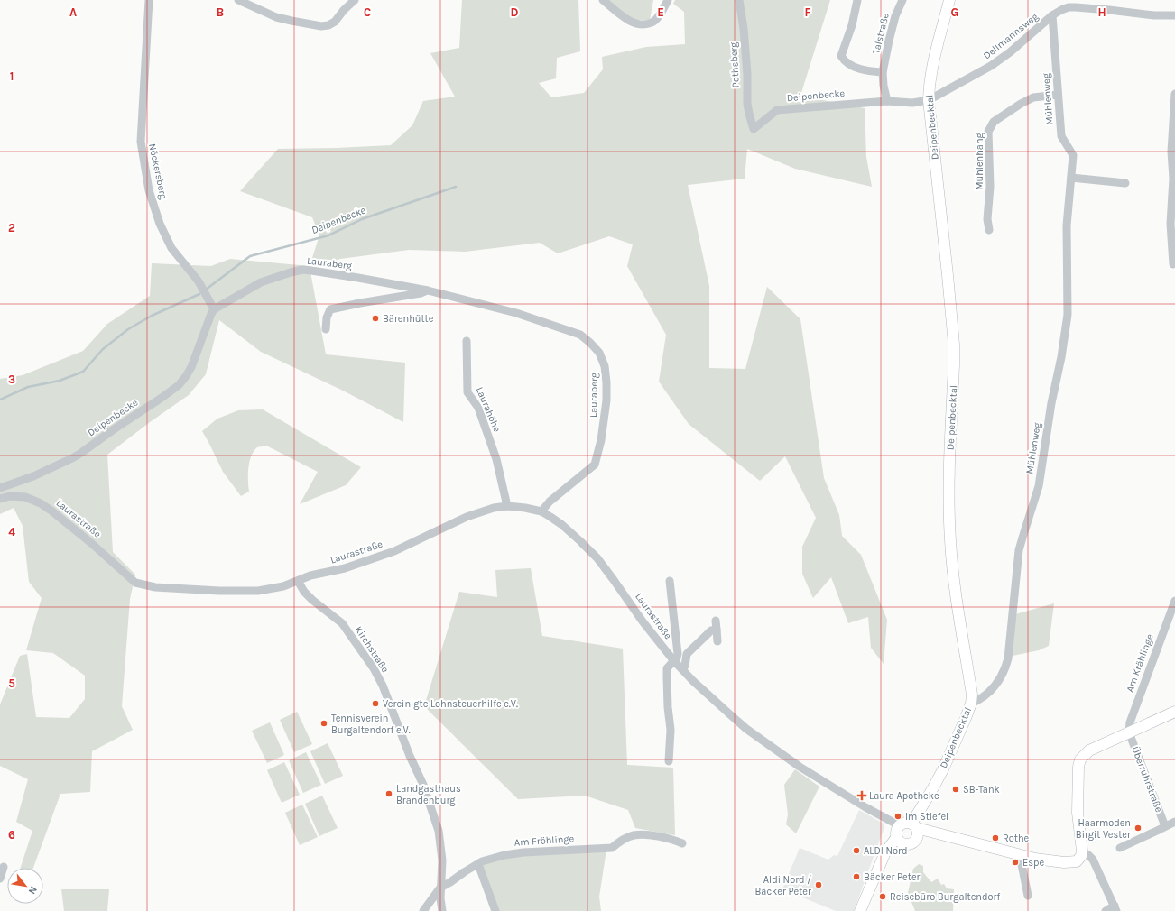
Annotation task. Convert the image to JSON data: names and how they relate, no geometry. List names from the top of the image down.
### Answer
{
  "streets": {
    "main road": ["Deipenbecktal"],
    "street": [
      "Talstraße",
      "Dellmannsweg",
      "Pothsberg",
      "Deipenbecke",
      "Mühlenweg",
      "Mühlenhang",
      "Nöckersberg",
      "Lauraberg",
      "Laurahöhe",
      "Laurastraße",
      "Kirchstraße",
      "Am Krählinge",
      "Überruhrstraße",
      "Am Fröhlinge"
    ]
  },
  "crossings": [
    ["Talstraße", "Deipenbecke"],
    ["Dellmannsweg", "Mühlenweg"],
    ["Dellmannsweg", "Deipenbecktal"],
    ["Pothsberg", "Deipenbecke"],
    ["Deipenbecke", "Nöckersberg"],
    ["Deipenbecke", "Lauraberg"],
    ["Mühlenweg", "Deipenbecktal"],
    ["Mühlenweg", "Mühlenhang"],
    ["Deipenbecktal", "Laurastraße"],
    ["Nöckersberg", "Lauraberg"],
    ["Lauraberg", "Laurastraße"],
    ["Laurahöhe", "Laurastraße"],
    ["Laurastraße", "Kirchstraße"],
    ["Kirchstraße", "Am Fröhlinge"],
    ["Am Krählinge", "Überruhrstraße"]
  ],
  "water": ["Deipenbecke"],
  "places": {
    "other": [
      "Bärenhütte",
      "Vereinigte Lohnsteuerhilfe e.V.",
      "Tennisverein Burgaltendorf e.V.",
      "SB-Tank",
      "Landgasthaus Brandenburg",
      "Im Stiefel",
      "Haarmoden Birgit Vester",
      "Rothe",
      "ALDI Nord",
      "Espe",
      "Bäcker Peter",
      "Aldi Nord / Bäcker Peter",
      "Reisebüro Burgaltendorf"
    ],
    "health": ["Laura Apotheke"]
  },
  "north": "bottom right",
  "grid": {
    "columns": [
      "A",
      "B",
      "C",
      "D",
      "E",
      "F",
      "G",
      "H"
    ],
    "rows": [
      "1",
      "2",
      "3",
      "4",
      "5",
      "6"
    ]
  }
}
